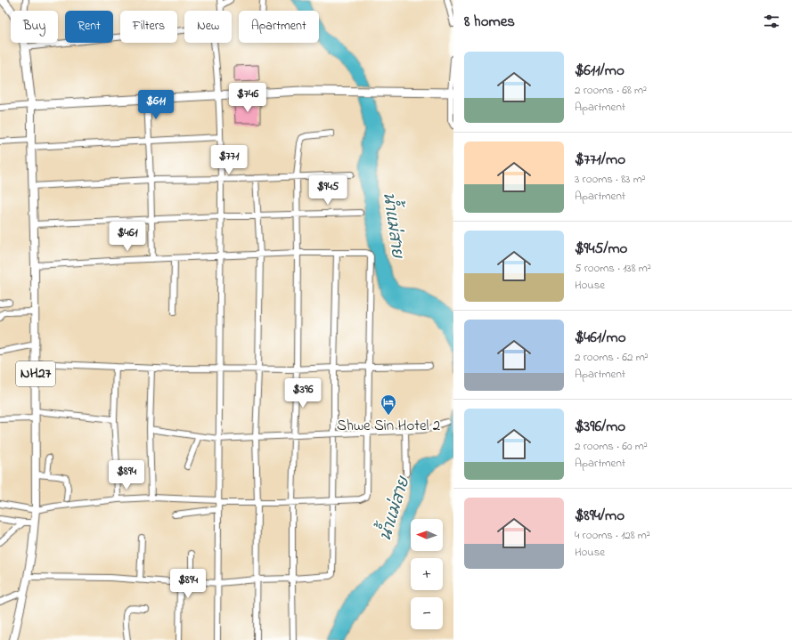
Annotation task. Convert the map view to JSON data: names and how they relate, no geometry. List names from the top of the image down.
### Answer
{
  "streets": {
    "highway": ["NH27"]
  },
  "water": ["น้ำแม่สาย"],
  "places": {
    "hotel": ["Shwe Sin Hotel 2"]
  },
  "north": "left",
  "page": {
    "heading": "8 homes",
    "chip": [
      "Buy",
      "Rent",
      "Filters",
      "New",
      "Apartment"
    ],
    "list": [
      {
        "name": "$611/mo",
        "note": "2 rooms · 68 m² · Apartment"
      },
      {
        "name": "$771/mo",
        "note": "3 rooms · 83 m² · Apartment"
      },
      {
        "name": "$945/mo",
        "note": "5 rooms · 138 m² · House"
      },
      {
        "name": "$461/mo",
        "note": "2 rooms · 62 m² · Apartment"
      },
      {
        "name": "$396/mo",
        "note": "2 rooms · 60 m² · Apartment"
      },
      {
        "name": "$894/mo",
        "note": "4 rooms · 128 m² · House"
      }
    ],
    "price": [
      "$746",
      "$611",
      "$771",
      "$945",
      "$461",
      "$396",
      "$894",
      "$894"
    ],
    "map_buttons": ["+", "−"]
  }
}
